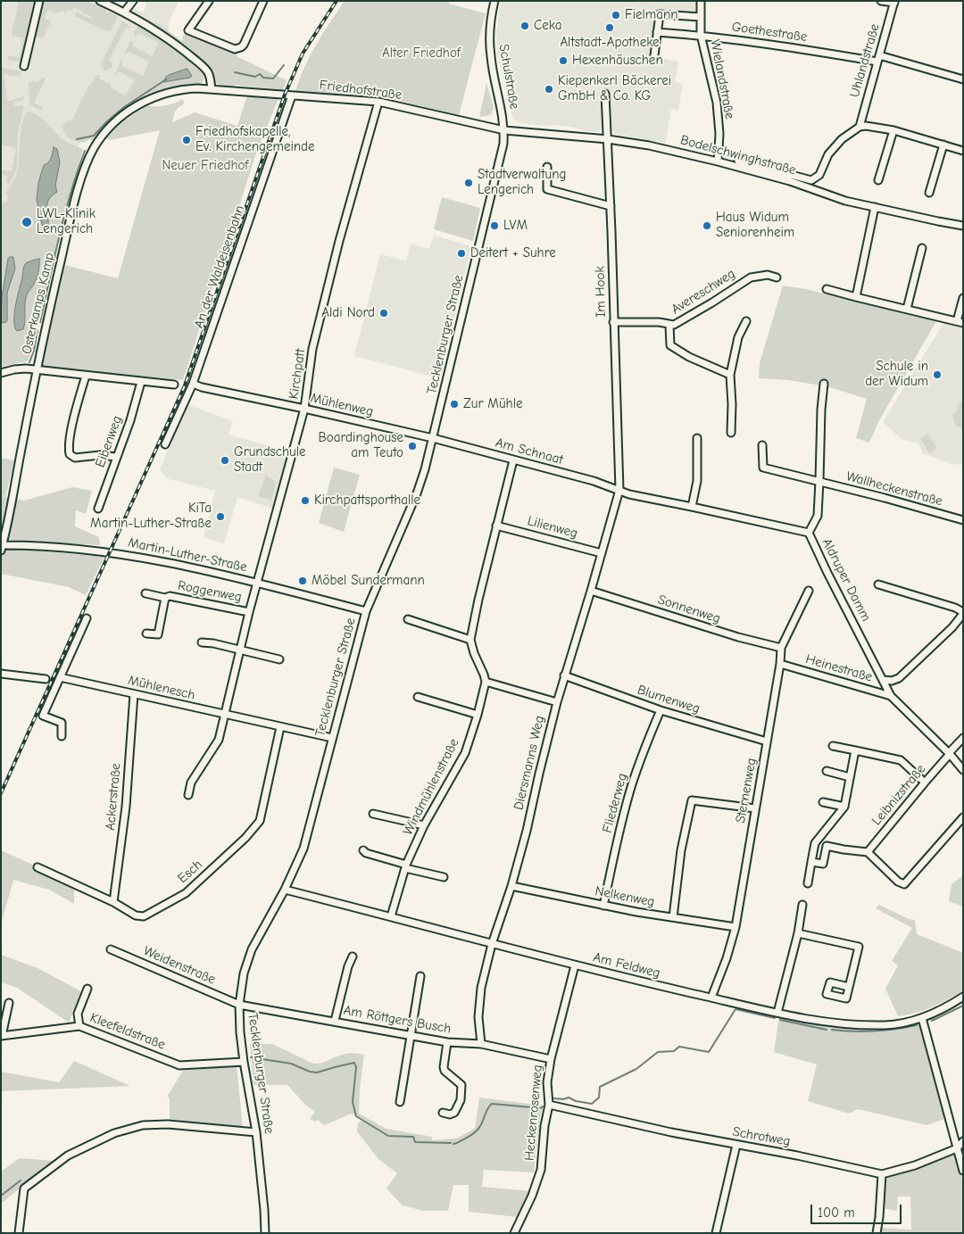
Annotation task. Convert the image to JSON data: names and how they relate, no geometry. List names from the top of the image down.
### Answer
{
  "streets": {
    "street": [
      "Goethestraße",
      "Uhlandstraße",
      "Schulstraße",
      "Wielandstraße",
      "Friedhofstraße",
      "Bodelschwinghstraße",
      "An der Waldeisenbahn",
      "Im Hook",
      "Avereschweg",
      "Osterkamps Kamp",
      "Tecklenburger Straße",
      "Kirchpatt",
      "Mühlenweg",
      "Eibenweg",
      "Am Schnaat",
      "Wallheckenstraße",
      "Lilienweg",
      "Martin-Luther-Straße",
      "Aldruper Damm",
      "Roggenweg",
      "Sonnenweg",
      "Heinestraße",
      "Mühlenesch",
      "Blumenweg",
      "Diersmanns Weg",
      "Windmühlenstraße",
      "Sternenweg",
      "Leibnizstraße",
      "Ackerstraße",
      "Fliederweg",
      "Esch",
      "Nelkenweg",
      "Weidenstraße",
      "Am Feldweg",
      "Am Röttgers Busch",
      "Kleefeldstraße",
      "Heckenrosenweg",
      "Schrotweg"
    ]
  },
  "crossings": [
    ["Goethestraße", "Uhlandstraße"],
    ["Goethestraße", "Wielandstraße"],
    ["Schulstraße", "Friedhofstraße"],
    ["Schulstraße", "Bodelschwinghstraße"],
    ["Schulstraße", "Tecklenburger Straße"],
    ["Wielandstraße", "Bodelschwinghstraße"],
    ["Friedhofstraße", "Bodelschwinghstraße"],
    ["Friedhofstraße", "An der Waldeisenbahn"],
    ["Friedhofstraße", "Osterkamps Kamp"],
    ["Friedhofstraße", "Tecklenburger Straße"],
    ["Friedhofstraße", "Kirchpatt"],
    ["Bodelschwinghstraße", "Im Hook"],
    ["Bodelschwinghstraße", "Tecklenburger Straße"],
    ["An der Waldeisenbahn", "Mühlenweg"],
    ["Im Hook", "Avereschweg"],
    ["Im Hook", "Am Schnaat"],
    ["Im Hook", "Aldruper Damm"],
    ["Im Hook", "Diersmanns Weg"],
    ["Osterkamps Kamp", "Martin-Luther-Straße"],
    ["Tecklenburger Straße", "Mühlenweg"],
    ["Tecklenburger Straße", "Am Schnaat"],
    ["Tecklenburger Straße", "Martin-Luther-Straße"],
    ["Tecklenburger Straße", "Mühlenesch"],
    ["Tecklenburger Straße", "Weidenstraße"],
    ["Tecklenburger Straße", "Am Feldweg"],
    ["Tecklenburger Straße", "Am Röttgers Busch"],
    ["Tecklenburger Straße", "Kleefeldstraße"],
    ["Kirchpatt", "Mühlenweg"],
    ["Kirchpatt", "Martin-Luther-Straße"],
    ["Kirchpatt", "Roggenweg"],
    ["Kirchpatt", "Mühlenesch"],
    ["Mühlenweg", "Am Schnaat"],
    ["Am Schnaat", "Aldruper Damm"],
    ["Am Schnaat", "Diersmanns Weg"],
    ["Lilienweg", "Diersmanns Weg"],
    ["Aldruper Damm", "Heinestraße"],
    ["Aldruper Damm", "Diersmanns Weg"],
    ["Aldruper Damm", "Leibnizstraße"],
    ["Sonnenweg", "Diersmanns Weg"],
    ["Sonnenweg", "Sternenweg"],
    ["Heinestraße", "Sternenweg"],
    ["Mühlenesch", "Ackerstraße"],
    ["Mühlenesch", "Esch"],
    ["Blumenweg", "Diersmanns Weg"],
    ["Blumenweg", "Sternenweg"],
    ["Blumenweg", "Fliederweg"],
    ["Diersmanns Weg", "Nelkenweg"],
    ["Diersmanns Weg", "Am Feldweg"],
    ["Diersmanns Weg", "Am Röttgers Busch"],
    ["Windmühlenstraße", "Am Feldweg"],
    ["Sternenweg", "Nelkenweg"],
    ["Sternenweg", "Am Feldweg"],
    ["Ackerstraße", "Esch"],
    ["Fliederweg", "Nelkenweg"],
    ["Weidenstraße", "Am Röttgers Busch"],
    ["Am Feldweg", "Heckenrosenweg"],
    ["Am Röttgers Busch", "Heckenrosenweg"],
    ["Heckenrosenweg", "Schrotweg"]
  ],
  "parks": ["Alter Friedhof", "Neuer Friedhof"],
  "places": [
    "Fielmann",
    "Ceka",
    "Altstadt-Apotheke",
    "Hexenhäuschen",
    "Kiepenkerl Bäckerei GmbH & Co. KG",
    "Friedhofskapelle, Ev. Kirchengemeinde",
    "Stadtverwaltung Lengerich",
    "LWL-Klinik Lengerich",
    "LVM",
    "Haus Widum Seniorenheim",
    "Deitert + Suhre",
    "Aldi Nord",
    "Schule in der Widum",
    "Zur Mühle",
    "Boardinghouse am Teuto",
    "Grundschule Stadt",
    "Kirchpattsporthalle",
    "KiTa Martin-Luther-Straße",
    "Möbel Sundermann"
  ],
  "scale_bar": "100 m"
}
